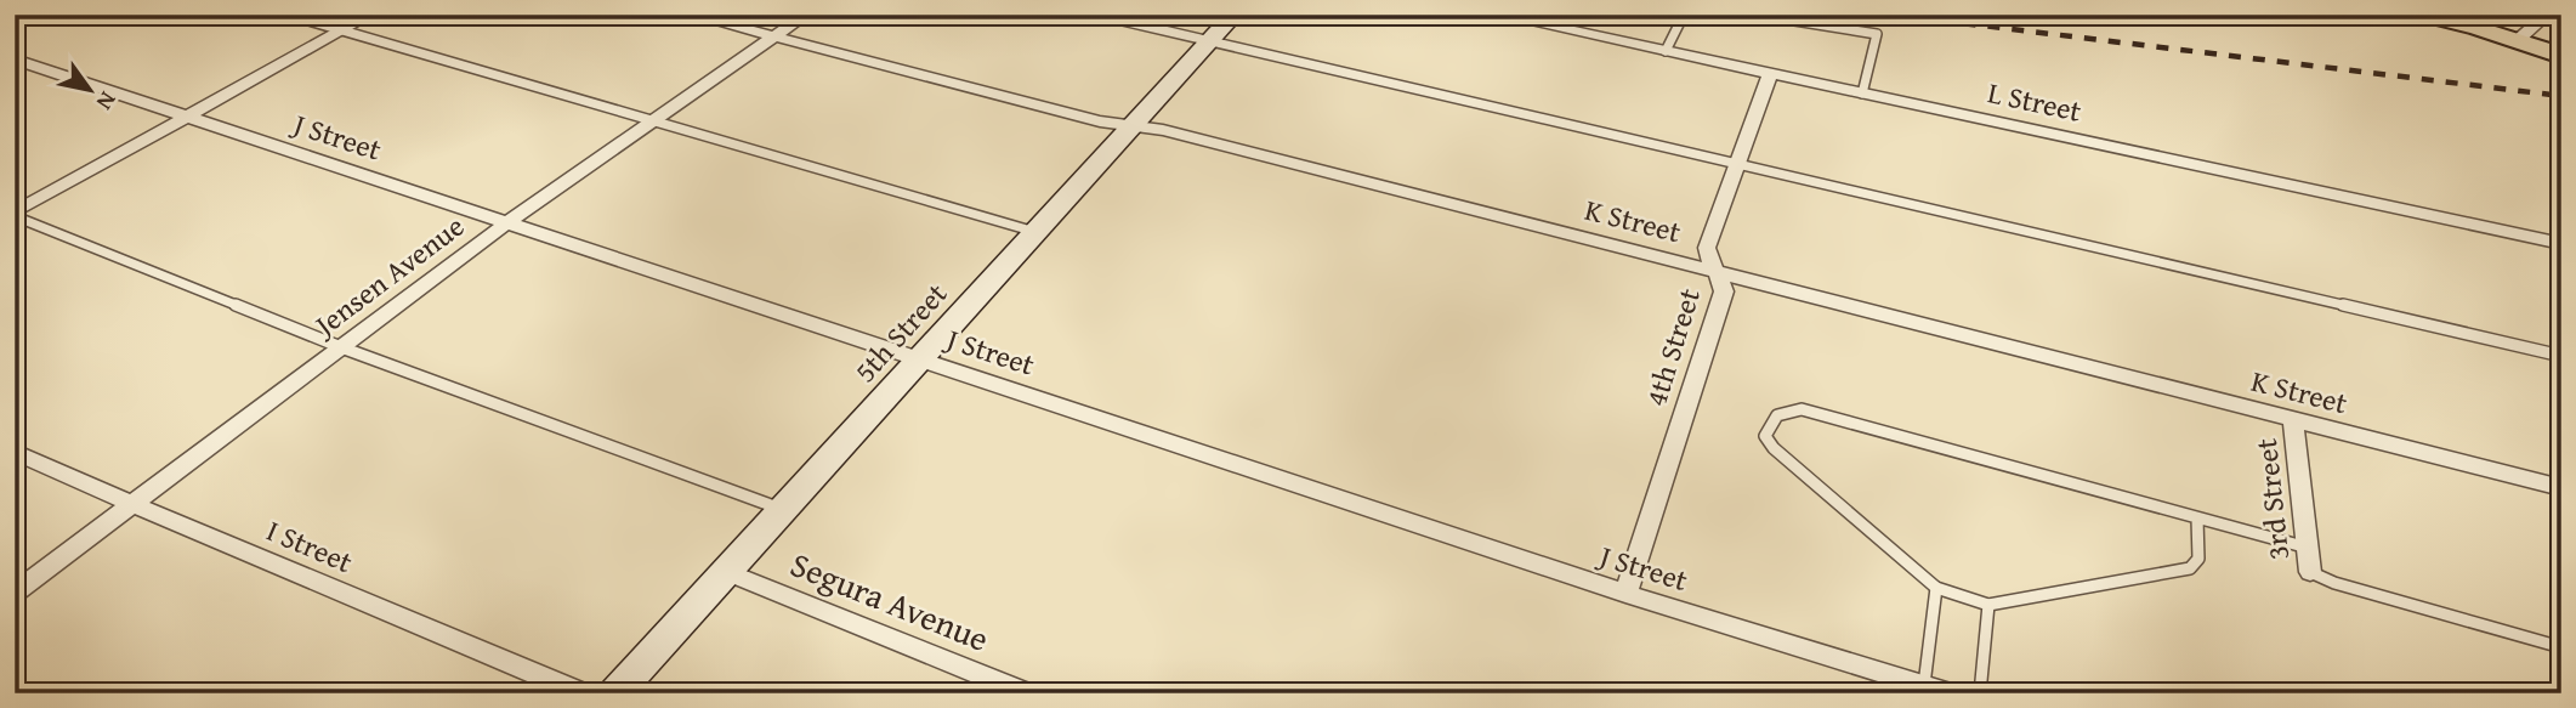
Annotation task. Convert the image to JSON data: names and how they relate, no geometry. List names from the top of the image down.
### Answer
{
  "streets": {
    "street": [
      "L Street",
      "J Street",
      "K Street",
      "Jensen Avenue",
      "5th Street",
      "4th Street",
      "3rd Street",
      "I Street",
      "Segura Avenue"
    ]
  },
  "crossings": [
    ["L Street", "4th Street"],
    ["J Street", "Jensen Avenue"],
    ["J Street", "5th Street"],
    ["J Street", "4th Street"],
    ["K Street", "Jensen Avenue"],
    ["K Street", "5th Street"],
    ["K Street", "4th Street"],
    ["K Street", "3rd Street"],
    ["Jensen Avenue", "I Street"],
    ["5th Street", "Segura Avenue"]
  ],
  "north": "bottom right"
}
